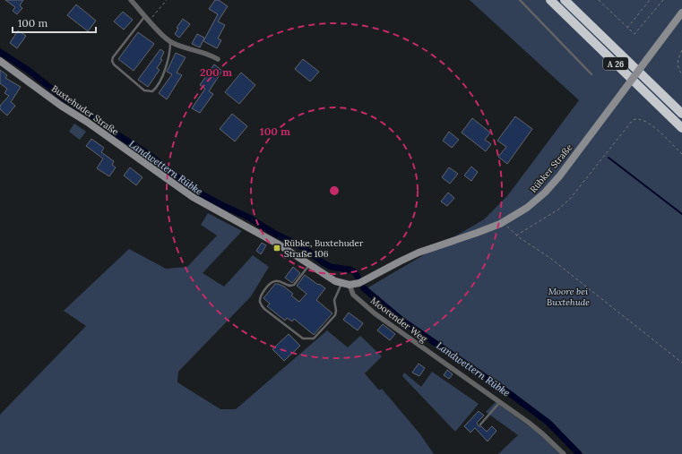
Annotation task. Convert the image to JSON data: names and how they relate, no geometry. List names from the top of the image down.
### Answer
{
  "streets": {
    "highway": ["A 26"],
    "street": ["Buxtehuder Straße", "Rübker Straße", "Moorender Weg"]
  },
  "crossings": [
    ["Buxtehuder Straße", "Rübker Straße"],
    ["Buxtehuder Straße", "Moorender Weg"],
    ["Rübker Straße", "Moorender Weg"]
  ],
  "water": ["Landwettern Rübke"],
  "parks": ["Moore bei Buxtehude"],
  "places": {
    "transit": ["Rübke, Buxtehuder Straße 106"]
  },
  "scale_bar": "100 m",
  "rings": ["200 m", "100 m"]
}
